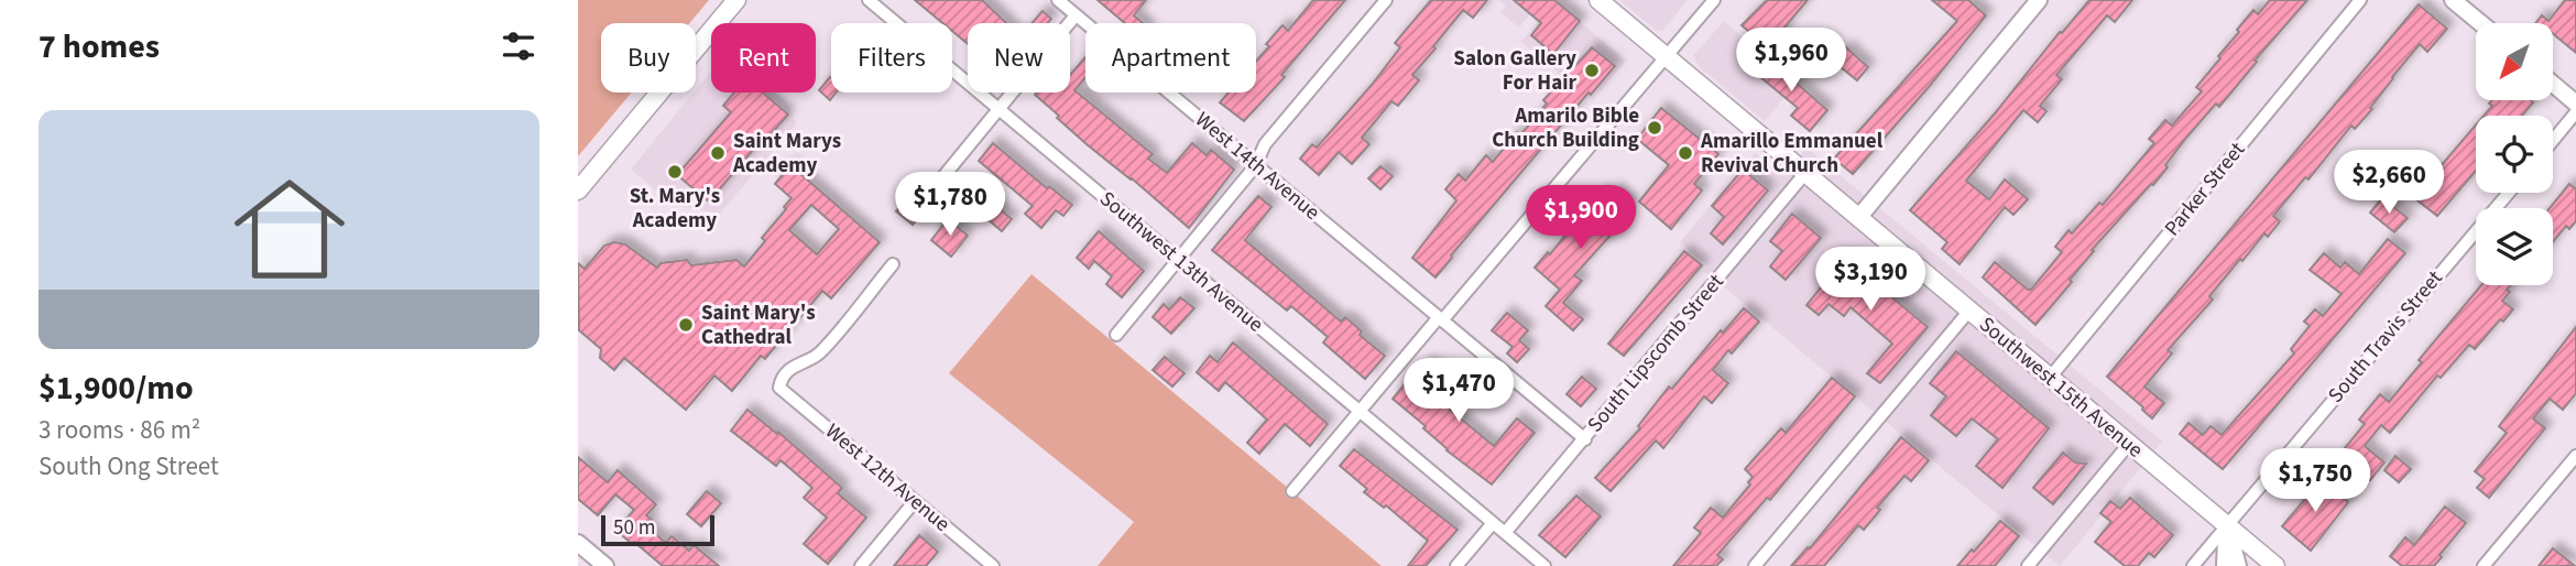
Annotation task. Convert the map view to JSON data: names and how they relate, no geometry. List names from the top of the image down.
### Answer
{
  "streets": {
    "main road": ["Southwest 15th Avenue"],
    "street": [
      "West 14th Avenue",
      "Parker Street",
      "Southwest 13th Avenue",
      "South Travis Street",
      "South Lipscomb Street",
      "West 12th Avenue"
    ]
  },
  "crossings": [
    ["West 14th Avenue", "South Lipscomb Street"],
    ["Parker Street", "Southwest 15th Avenue"],
    ["Southwest 13th Avenue", "South Lipscomb Street"],
    ["South Travis Street", "Southwest 15th Avenue"],
    ["South Lipscomb Street", "Southwest 15th Avenue"]
  ],
  "places": [
    "Salon Gallery For Hair",
    "Amarilo Bible Church Building",
    "Saint Marys Academy",
    "Amarillo Emmanuel Revival Church",
    "St. Mary's Academy",
    "Saint Mary's Cathedral"
  ],
  "scale_bar": "50 m",
  "north": "bottom left",
  "page": {
    "heading": "7 homes",
    "chip": [
      "Buy",
      "Rent",
      "Filters",
      "New",
      "Apartment"
    ],
    "price": [
      "$1,960",
      "$2,660",
      "$1,780",
      "$1,900",
      "$3,190",
      "$1,470",
      "$1,750"
    ],
    "list": [
      {
        "name": "$1,900/mo",
        "note": "3 rooms · 86 m² · South Ong Street"
      }
    ],
    "scale": "50 m"
  }
}
